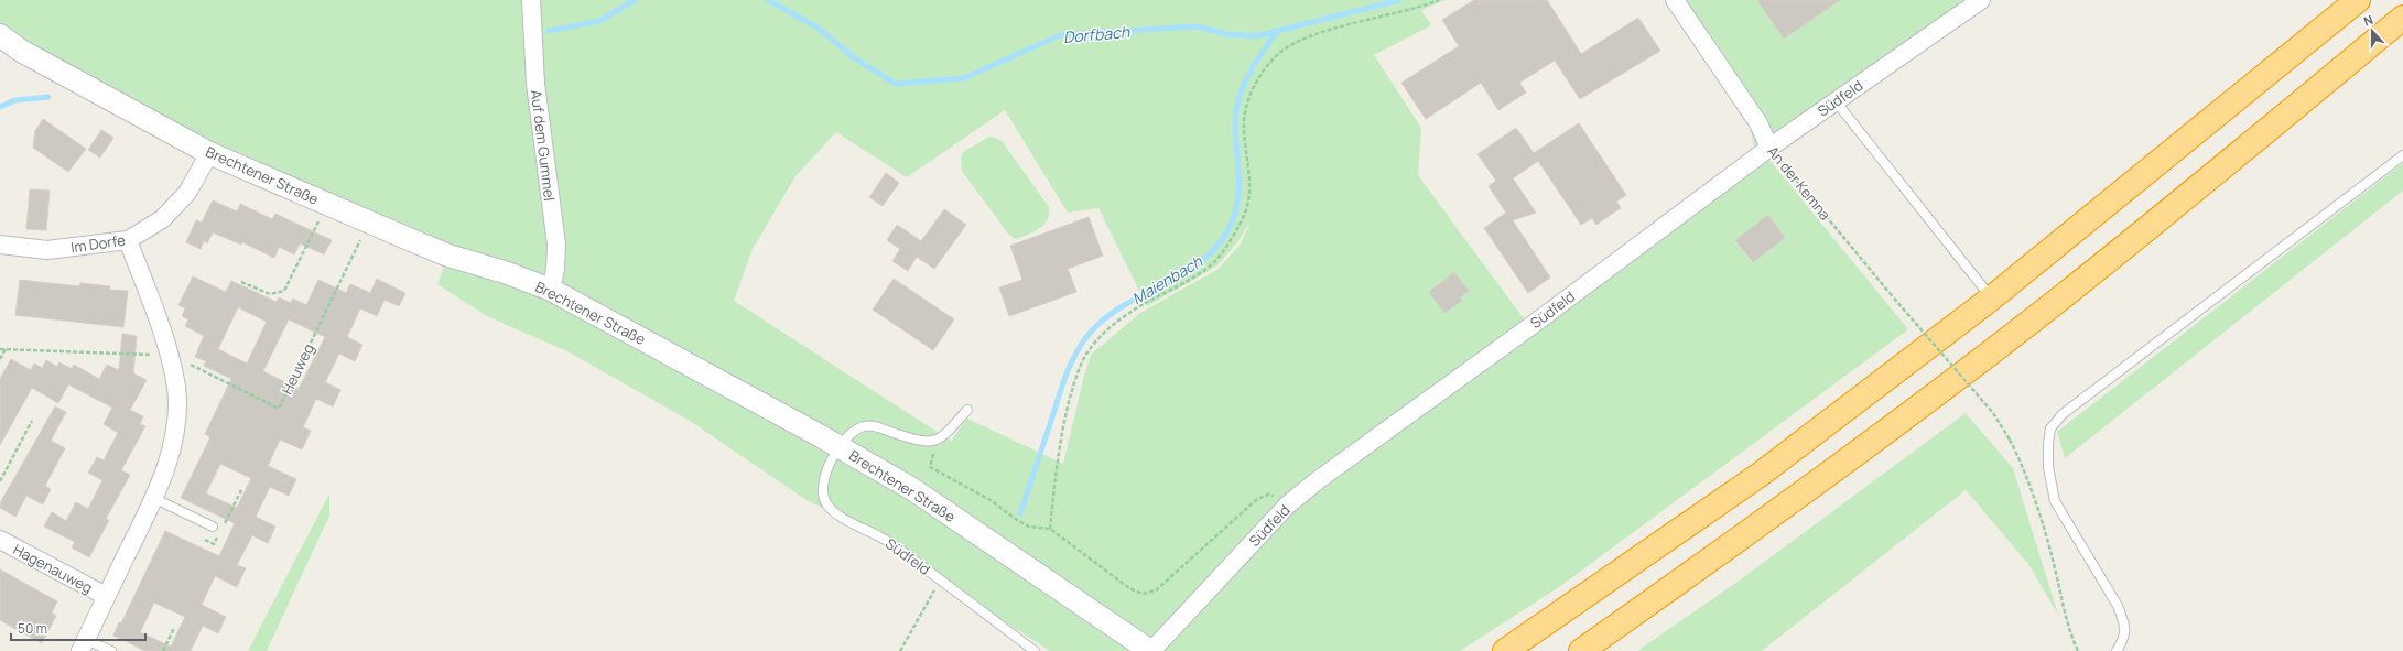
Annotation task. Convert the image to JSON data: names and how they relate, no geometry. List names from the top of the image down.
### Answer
{
  "streets": {
    "street": [
      "Südfeld",
      "Auf dem Gummel",
      "Brechtener Straße",
      "An der Kemna",
      "Im Dorfe",
      "Hagenauweg"
    ],
    "path": ["Heuweg"]
  },
  "crossings": [
    ["Südfeld", "Brechtener Straße"],
    ["Südfeld", "An der Kemna"],
    ["Auf dem Gummel", "Brechtener Straße"],
    ["Brechtener Straße", "Im Dorfe"],
    ["Brechtener Straße", "Heuweg"]
  ],
  "water": ["Dorfbach", "Maienbach"],
  "scale_bar": "50 m",
  "north": "top"
}
